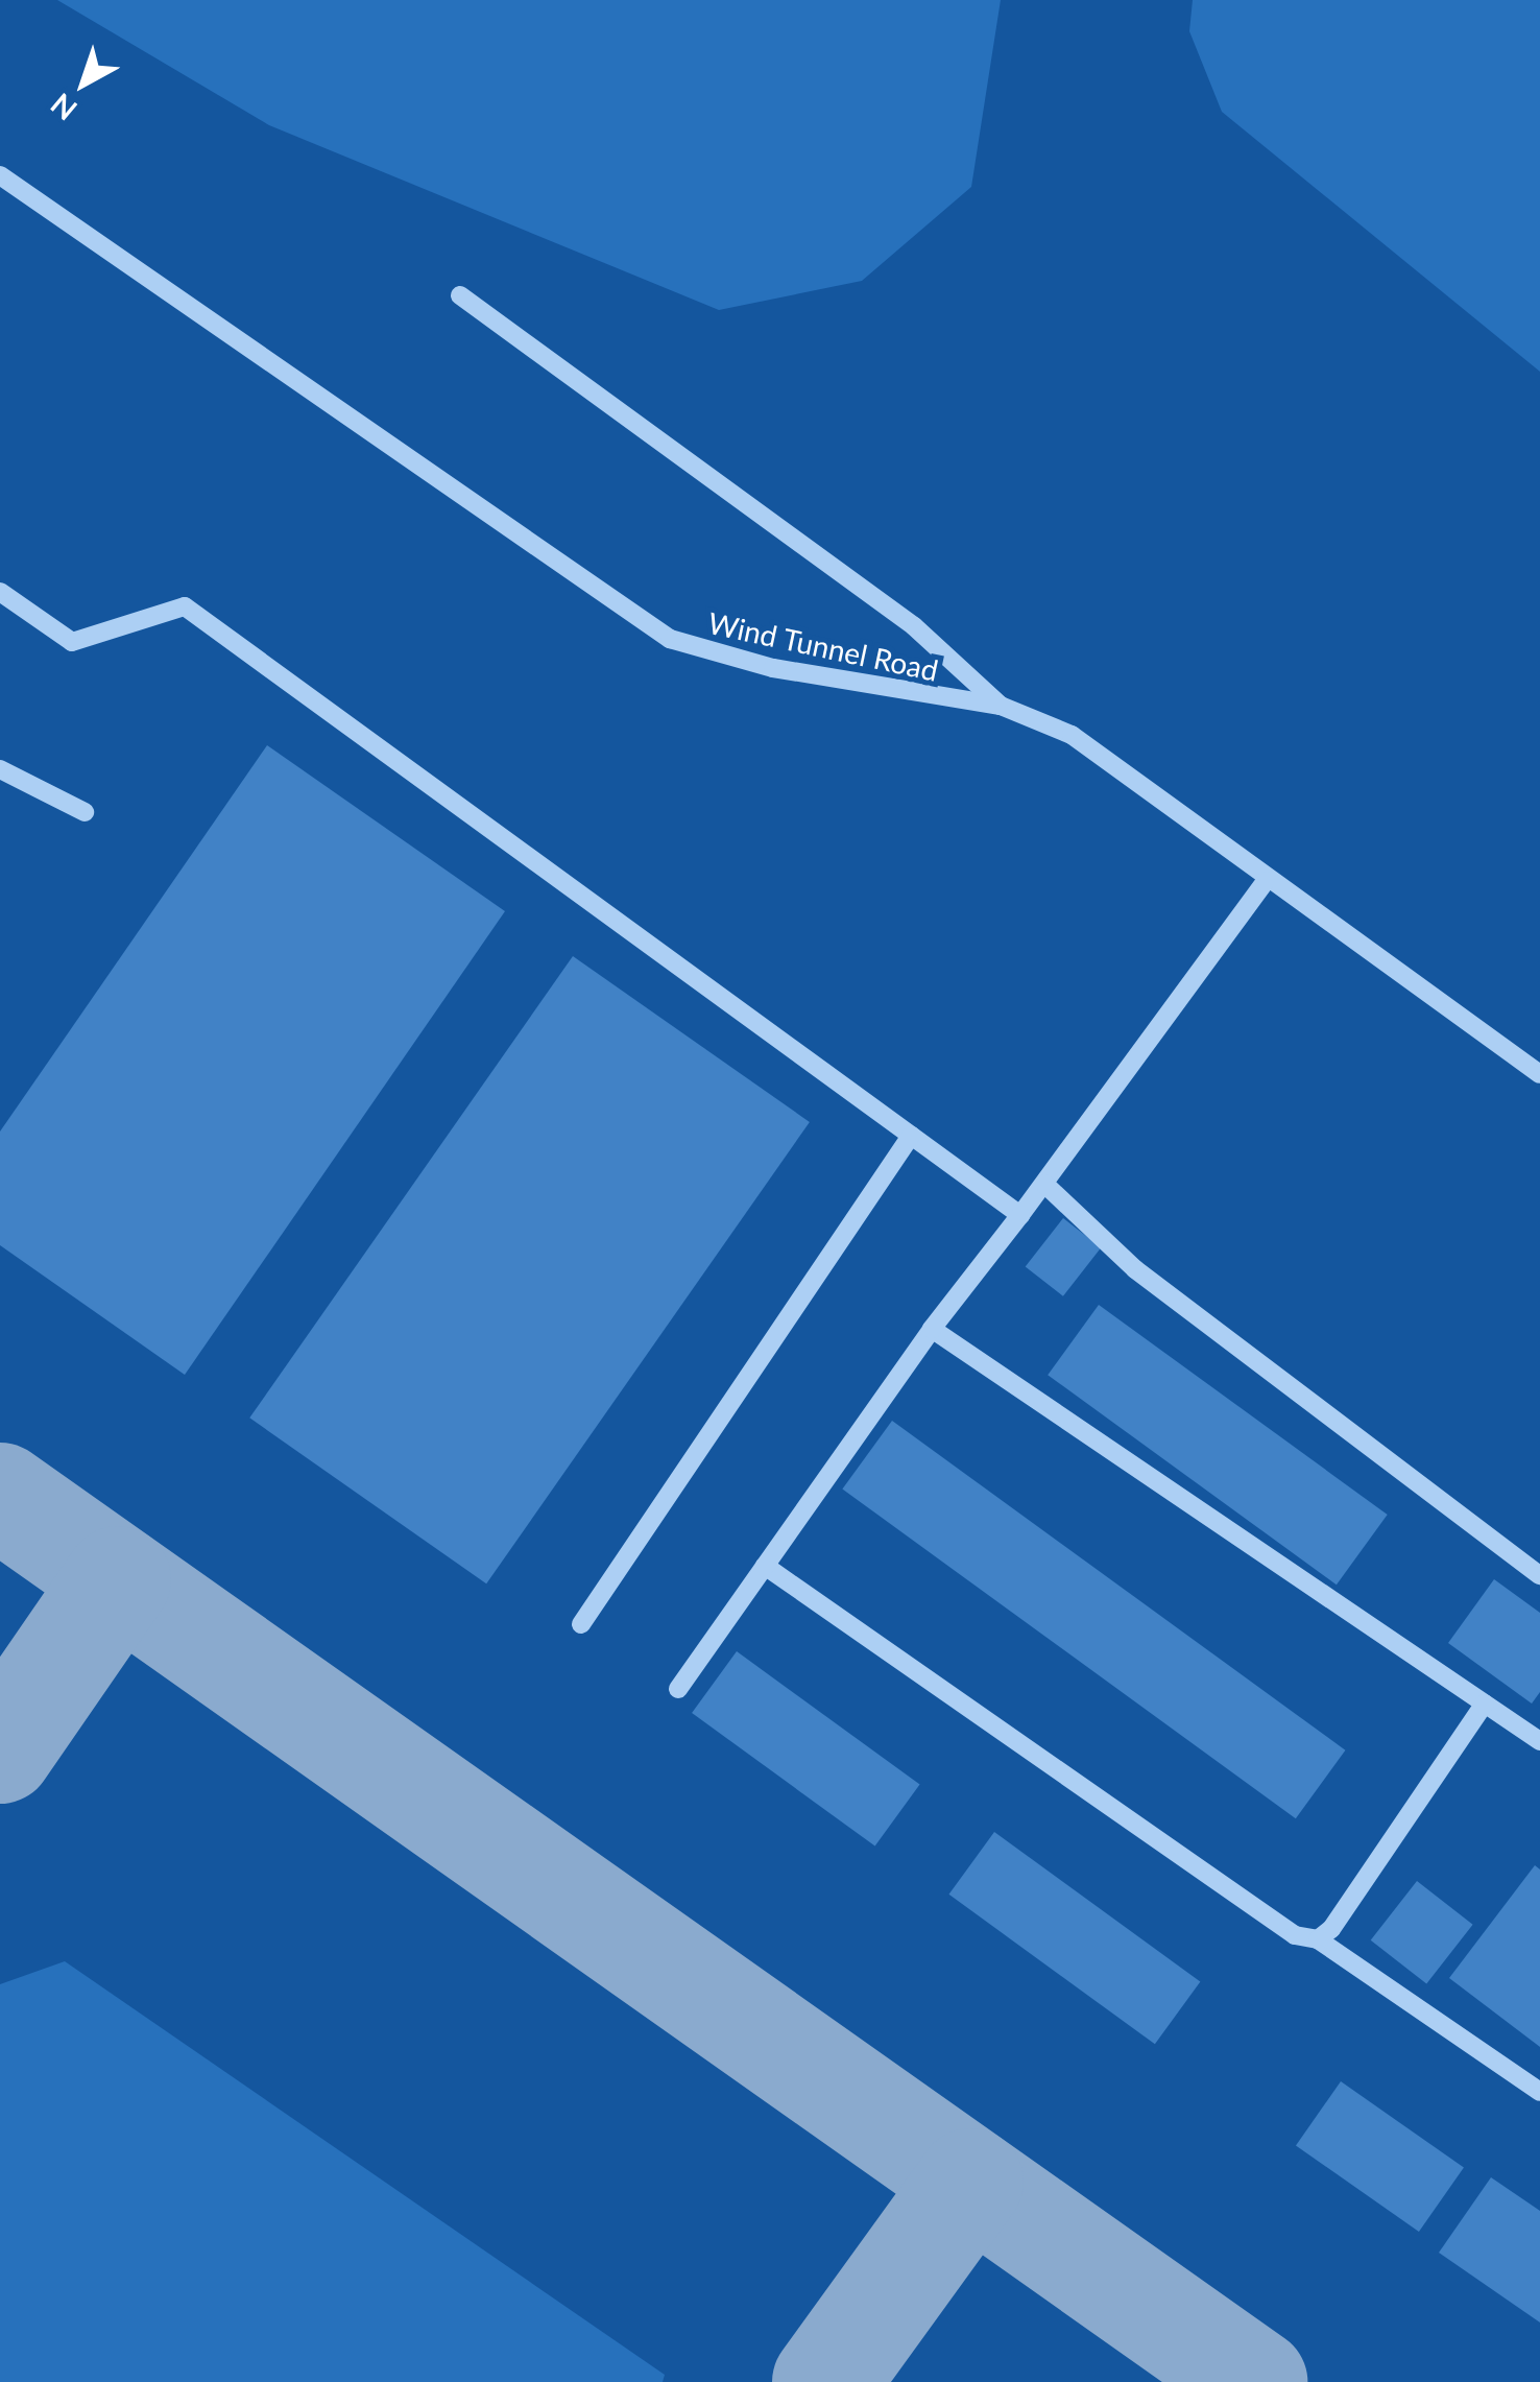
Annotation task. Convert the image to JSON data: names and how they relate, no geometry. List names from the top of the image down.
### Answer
{
  "streets": {
    "street": ["Wind Tunnel Road"]
  },
  "north": "bottom left"
}
